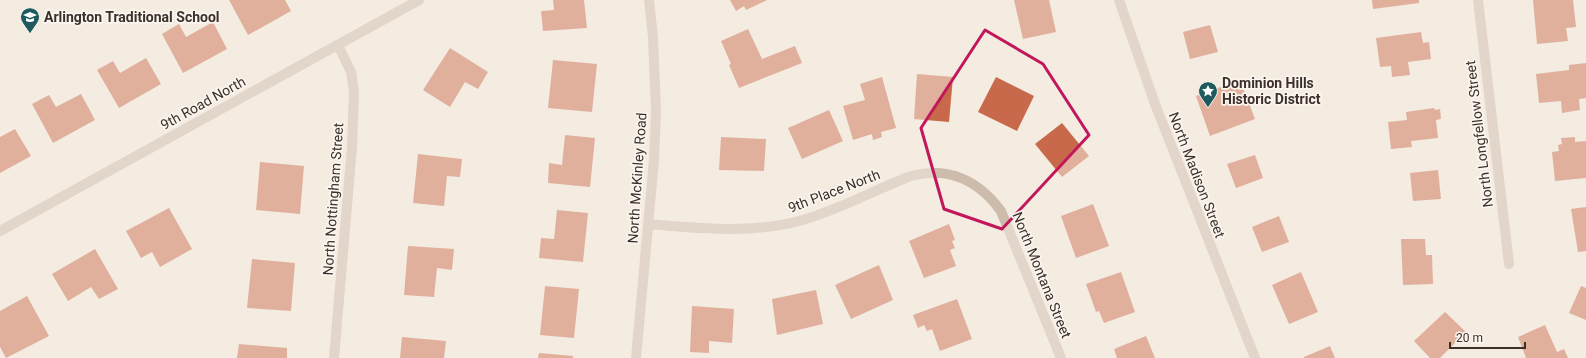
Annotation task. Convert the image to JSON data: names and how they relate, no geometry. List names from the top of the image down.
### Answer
{
  "streets": {
    "street": [
      "9th Road North",
      "North Longfellow Street",
      "North Madison Street",
      "North McKinley Road",
      "9th Place North",
      "North Nottingham Street",
      "North Montana Street"
    ]
  },
  "crossings": [
    ["9th Road North", "North Nottingham Street"],
    ["North McKinley Road", "9th Place North"],
    ["9th Place North", "North Montana Street"]
  ],
  "places": {
    "school or university": ["Arlington Traditional School"],
    "place": ["Dominion Hills Historic District"]
  },
  "scale_bar": "20 m"
}
